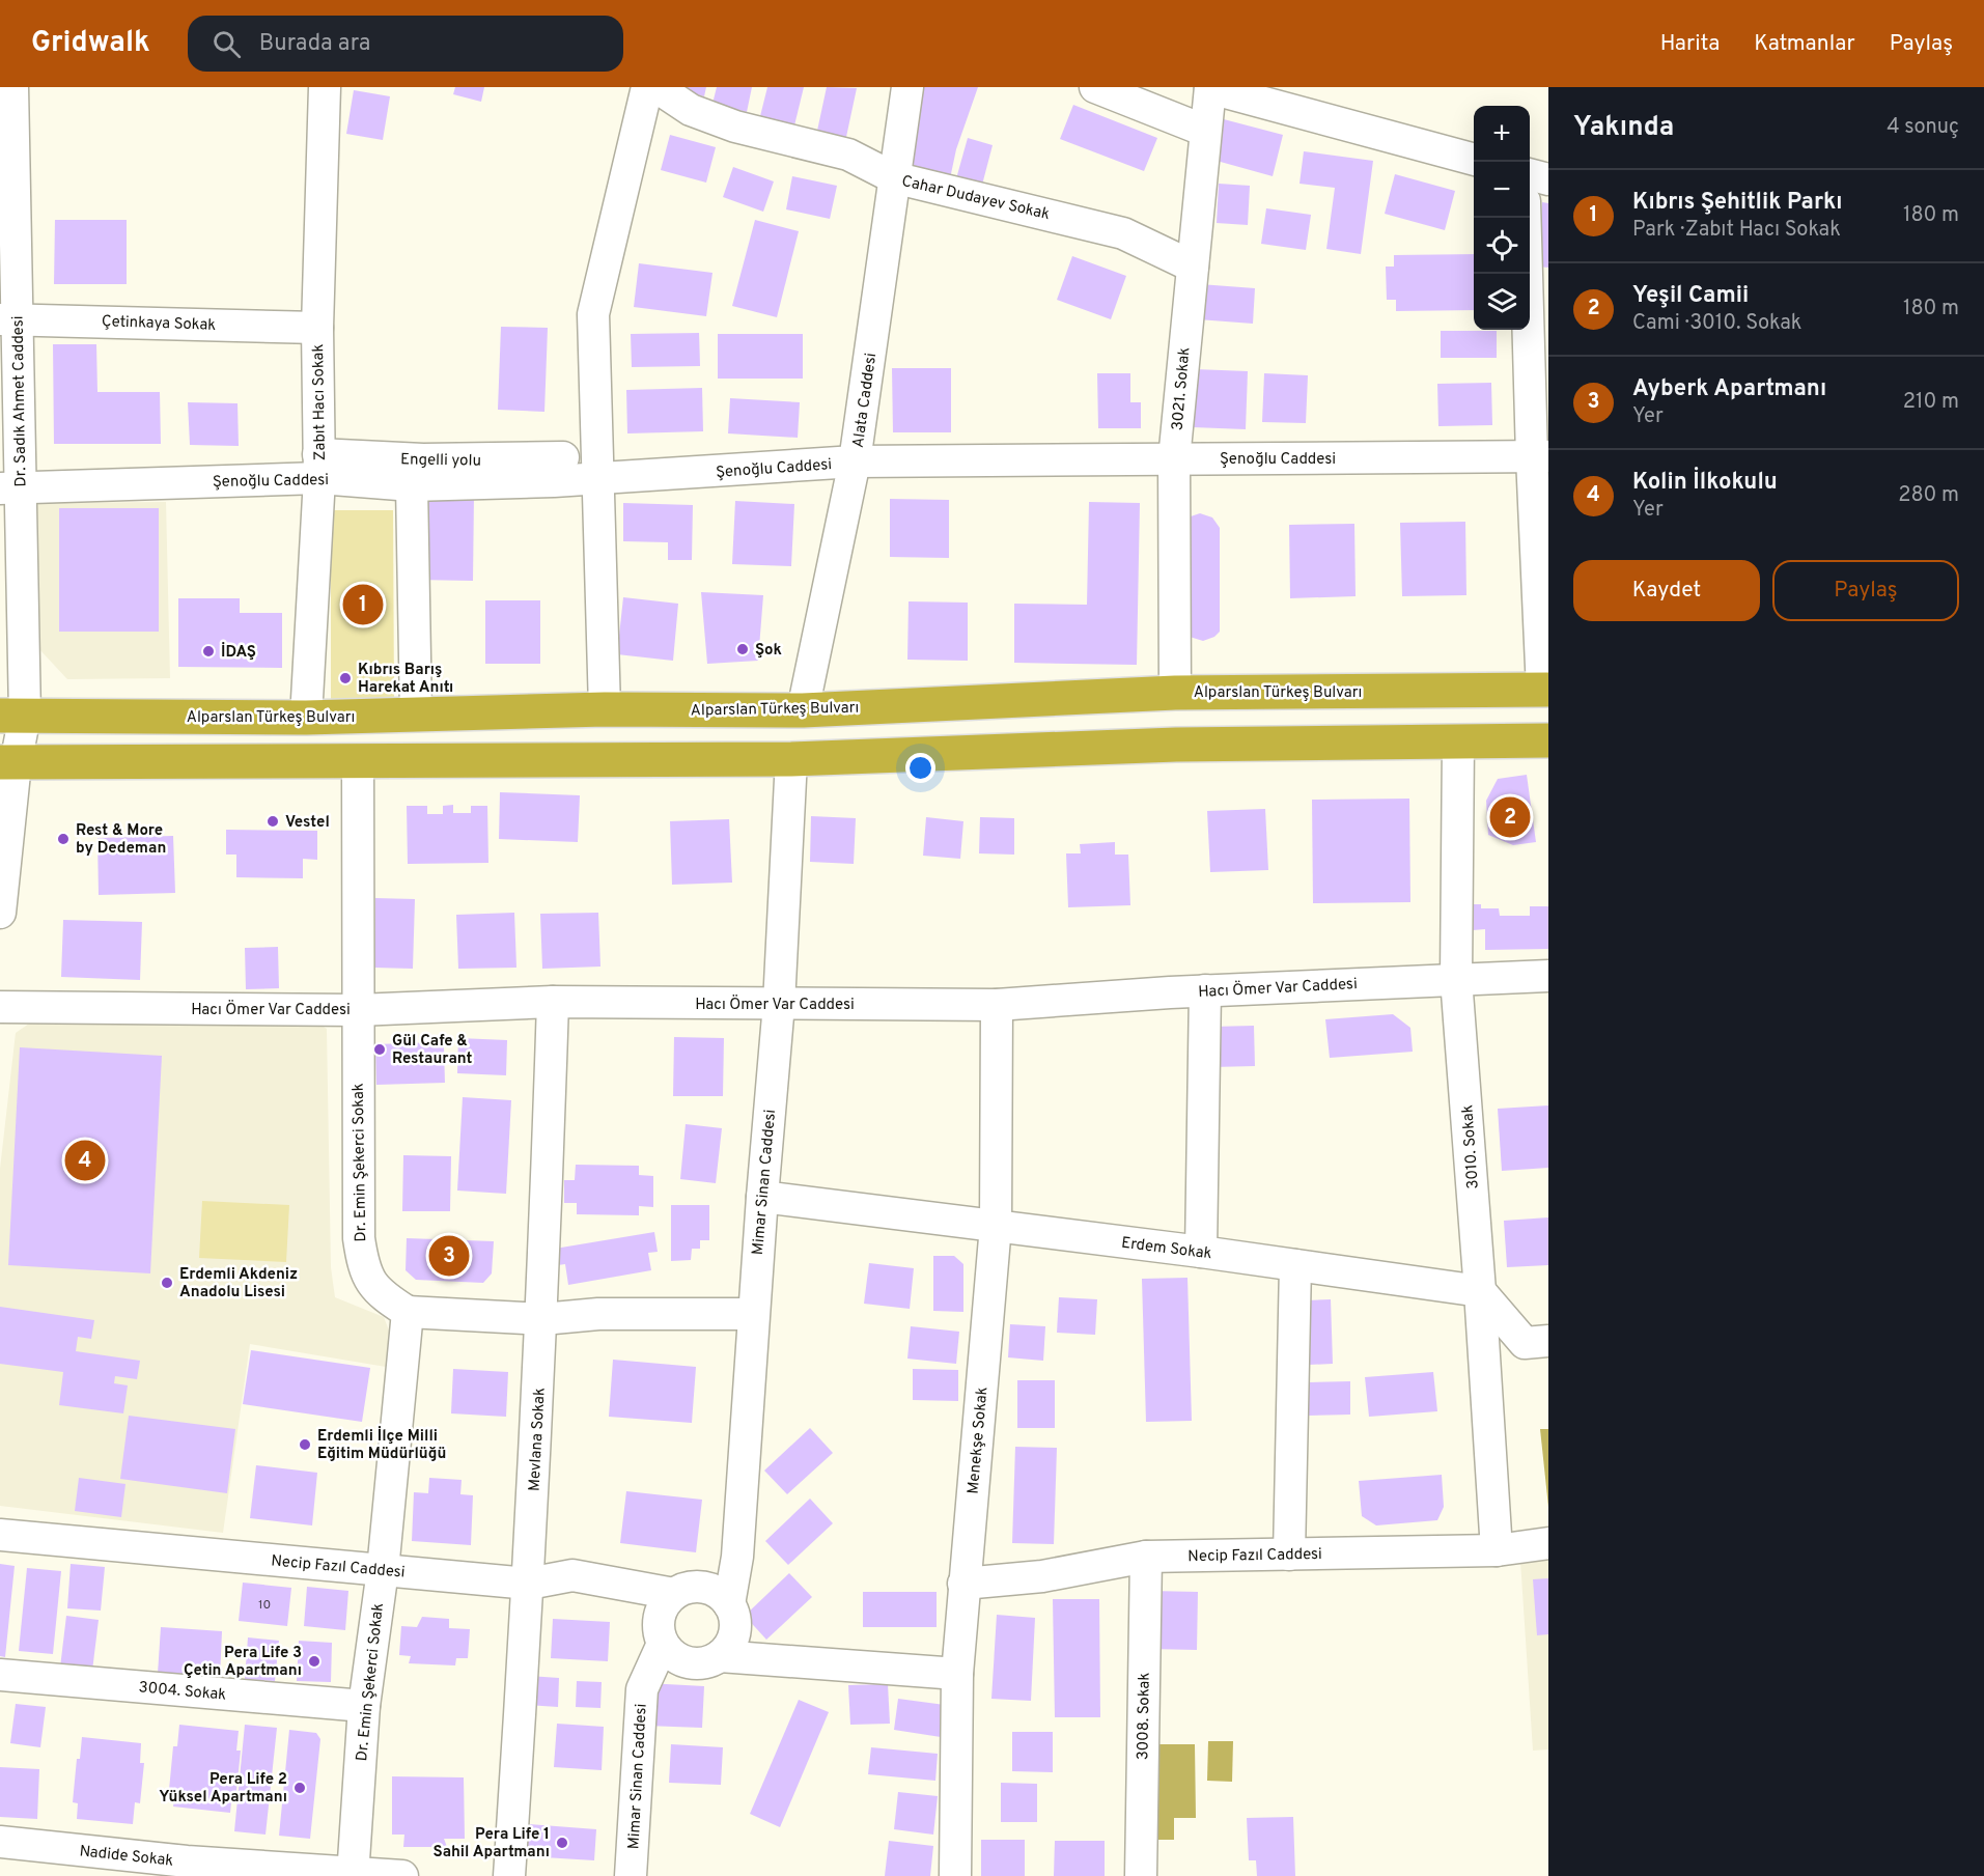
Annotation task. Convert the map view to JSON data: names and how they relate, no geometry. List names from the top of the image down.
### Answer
{
  "streets": {
    "highway": ["Alparslan Türkeş Bulvarı"],
    "street": [
      "Cahar Dudayev Sokak",
      "Çetinkaya Sokak",
      "3021. Sokak",
      "Alata Caddesi",
      "Dr. Sadık Ahmet Caddesi",
      "Zabıt Hacı Sokak",
      "Şenoğlu Caddesi",
      "Engelli yolu",
      "Hacı Ömer Var Caddesi",
      "3010. Sokak",
      "Dr. Emin Şekerci Sokak",
      "Mimar Sinan Caddesi",
      "Erdem Sokak",
      "Mevlana Sokak",
      "Menekşe Sokak",
      "Necip Fazıl Caddesi",
      "3004. Sokak",
      "3008. Sokak",
      "Nadide Sokak"
    ]
  },
  "crossings": [
    ["Cahar Dudayev Sokak", "3021. Sokak"],
    ["Cahar Dudayev Sokak", "Alata Caddesi"],
    ["Çetinkaya Sokak", "Dr. Sadık Ahmet Caddesi"],
    ["Çetinkaya Sokak", "Zabıt Hacı Sokak"],
    ["3021. Sokak", "Şenoğlu Caddesi"],
    ["3021. Sokak", "Alparslan Türkeş Bulvarı"],
    ["Alata Caddesi", "Şenoğlu Caddesi"],
    ["Alata Caddesi", "Alparslan Türkeş Bulvarı"],
    ["Dr. Sadık Ahmet Caddesi", "Şenoğlu Caddesi"],
    ["Dr. Sadık Ahmet Caddesi", "Alparslan Türkeş Bulvarı"],
    ["Zabıt Hacı Sokak", "Şenoğlu Caddesi"],
    ["Zabıt Hacı Sokak", "Engelli yolu"],
    ["Zabıt Hacı Sokak", "Alparslan Türkeş Bulvarı"],
    ["Şenoğlu Caddesi", "Engelli yolu"],
    ["Hacı Ömer Var Caddesi", "3010. Sokak"],
    ["Hacı Ömer Var Caddesi", "Dr. Emin Şekerci Sokak"],
    ["Hacı Ömer Var Caddesi", "Mimar Sinan Caddesi"],
    ["Hacı Ömer Var Caddesi", "Mevlana Sokak"],
    ["Hacı Ömer Var Caddesi", "Menekşe Sokak"],
    ["3010. Sokak", "Erdem Sokak"],
    ["3010. Sokak", "Necip Fazıl Caddesi"],
    ["Dr. Emin Şekerci Sokak", "Necip Fazıl Caddesi"],
    ["Dr. Emin Şekerci Sokak", "3004. Sokak"],
    ["Dr. Emin Şekerci Sokak", "Nadide Sokak"],
    ["Mimar Sinan Caddesi", "Erdem Sokak"],
    ["Mimar Sinan Caddesi", "Necip Fazıl Caddesi"],
    ["Erdem Sokak", "Menekşe Sokak"],
    ["Mevlana Sokak", "Necip Fazıl Caddesi"],
    ["Menekşe Sokak", "Necip Fazıl Caddesi"],
    ["Necip Fazıl Caddesi", "3008. Sokak"]
  ],
  "places": [
    "Şok",
    "İDAŞ",
    "Kıbrıs Barış Harekat Anıtı",
    "Vestel",
    "Rest & More by Dedeman",
    "Gül Cafe & Restaurant",
    "Erdemli Akdeniz Anadolu Lisesi",
    "Erdemli İlçe Milli Eğitim Müdürlüğü",
    "Pera Life 3 Çetin Apartmanı",
    "Pera Life 2 Yüksel Apartmanı",
    "Pera Life 1 Sahil Apartmanı"
  ],
  "house_numbers": ["10"],
  "page": {
    "header": "Gridwalk",
    "search": "Burada ara",
    "nav": ["Harita", "Katmanlar", "Paylaş"],
    "heading": ["Yakında", "4 sonuç"],
    "map_buttons": ["+", "−"],
    "list": [
      {
        "mark": "1",
        "name": "Kıbrıs Şehitlik Parkı",
        "note": "Park · Zabıt Hacı Sokak",
        "value": "180 m"
      },
      {
        "mark": "2",
        "name": "Yeşil Camii",
        "note": "Cami · 3010. Sokak",
        "value": "180 m"
      },
      {
        "mark": "3",
        "name": "Ayberk Apartmanı",
        "note": "Yer",
        "value": "210 m"
      },
      {
        "mark": "4",
        "name": "Kolin İlkokulu",
        "note": "Yer",
        "value": "280 m"
      }
    ],
    "buttons": ["Kaydet", "Paylaş"],
    "pins": [
      "1",
      "2",
      "4",
      "3"
    ]
  }
}
